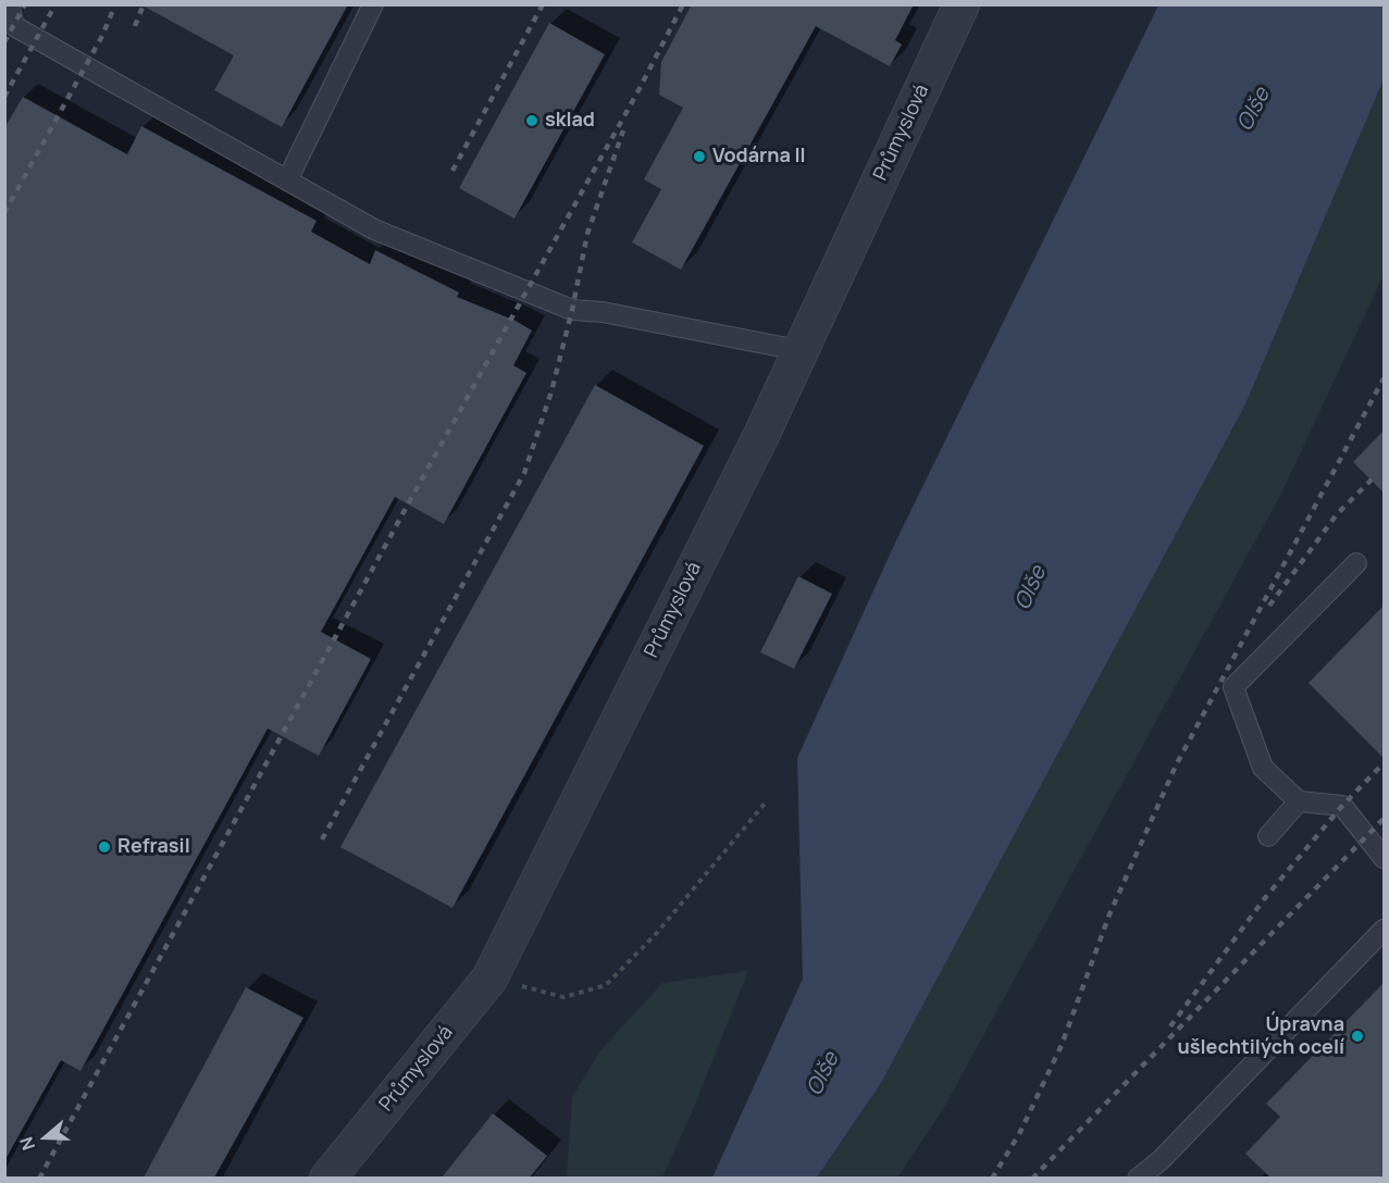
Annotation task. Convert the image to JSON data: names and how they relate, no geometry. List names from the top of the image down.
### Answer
{
  "streets": {
    "street": ["Průmyslová"]
  },
  "water": ["Olše"],
  "places": [
    "sklad",
    "Vodárna II",
    "Refrasil",
    "Úpravna ušlechtilých ocelí"
  ],
  "north": "left"
}
